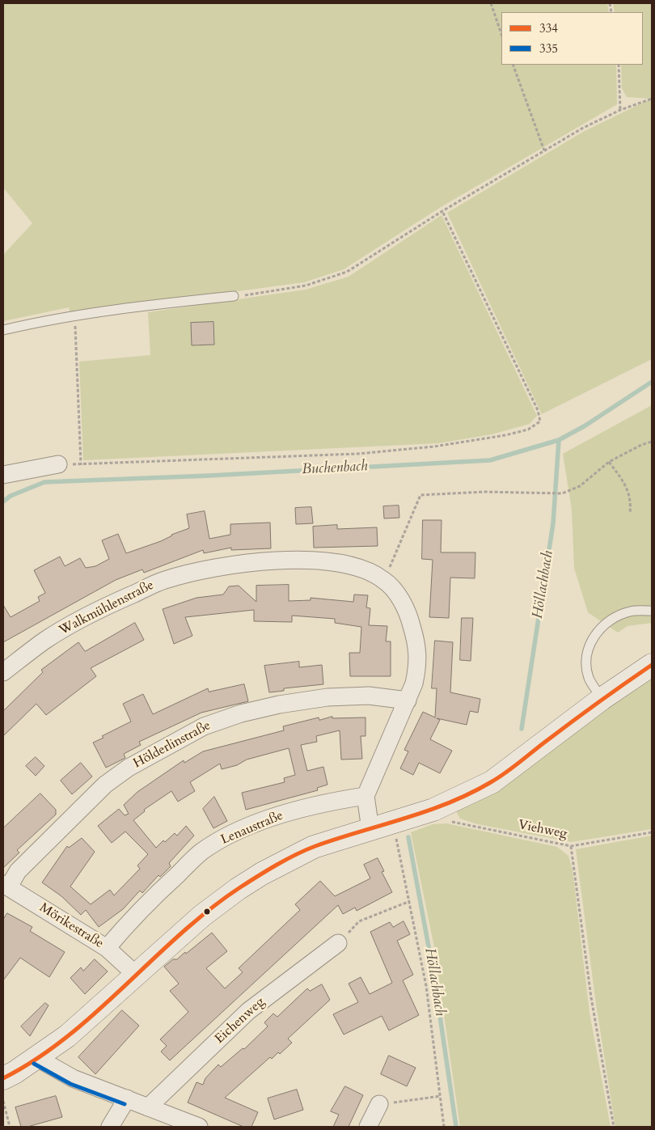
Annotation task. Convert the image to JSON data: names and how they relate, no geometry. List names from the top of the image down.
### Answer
{
  "streets": {
    "street": [
      "Walkmühlenstraße",
      "Hölderlinstraße",
      "Lenaustraße",
      "Mörikestraße",
      "Eichenweg"
    ],
    "path": ["Viehweg"]
  },
  "crossings": [
    ["Walkmühlenstraße", "Hölderlinstraße"],
    ["Walkmühlenstraße", "Lenaustraße"],
    ["Hölderlinstraße", "Mörikestraße"],
    ["Lenaustraße", "Mörikestraße"]
  ],
  "water": ["Buchenbach", "Höllachbach"],
  "lines": ["transit line 334", "transit line 335"],
  "legend": ["334", "335"]
}
